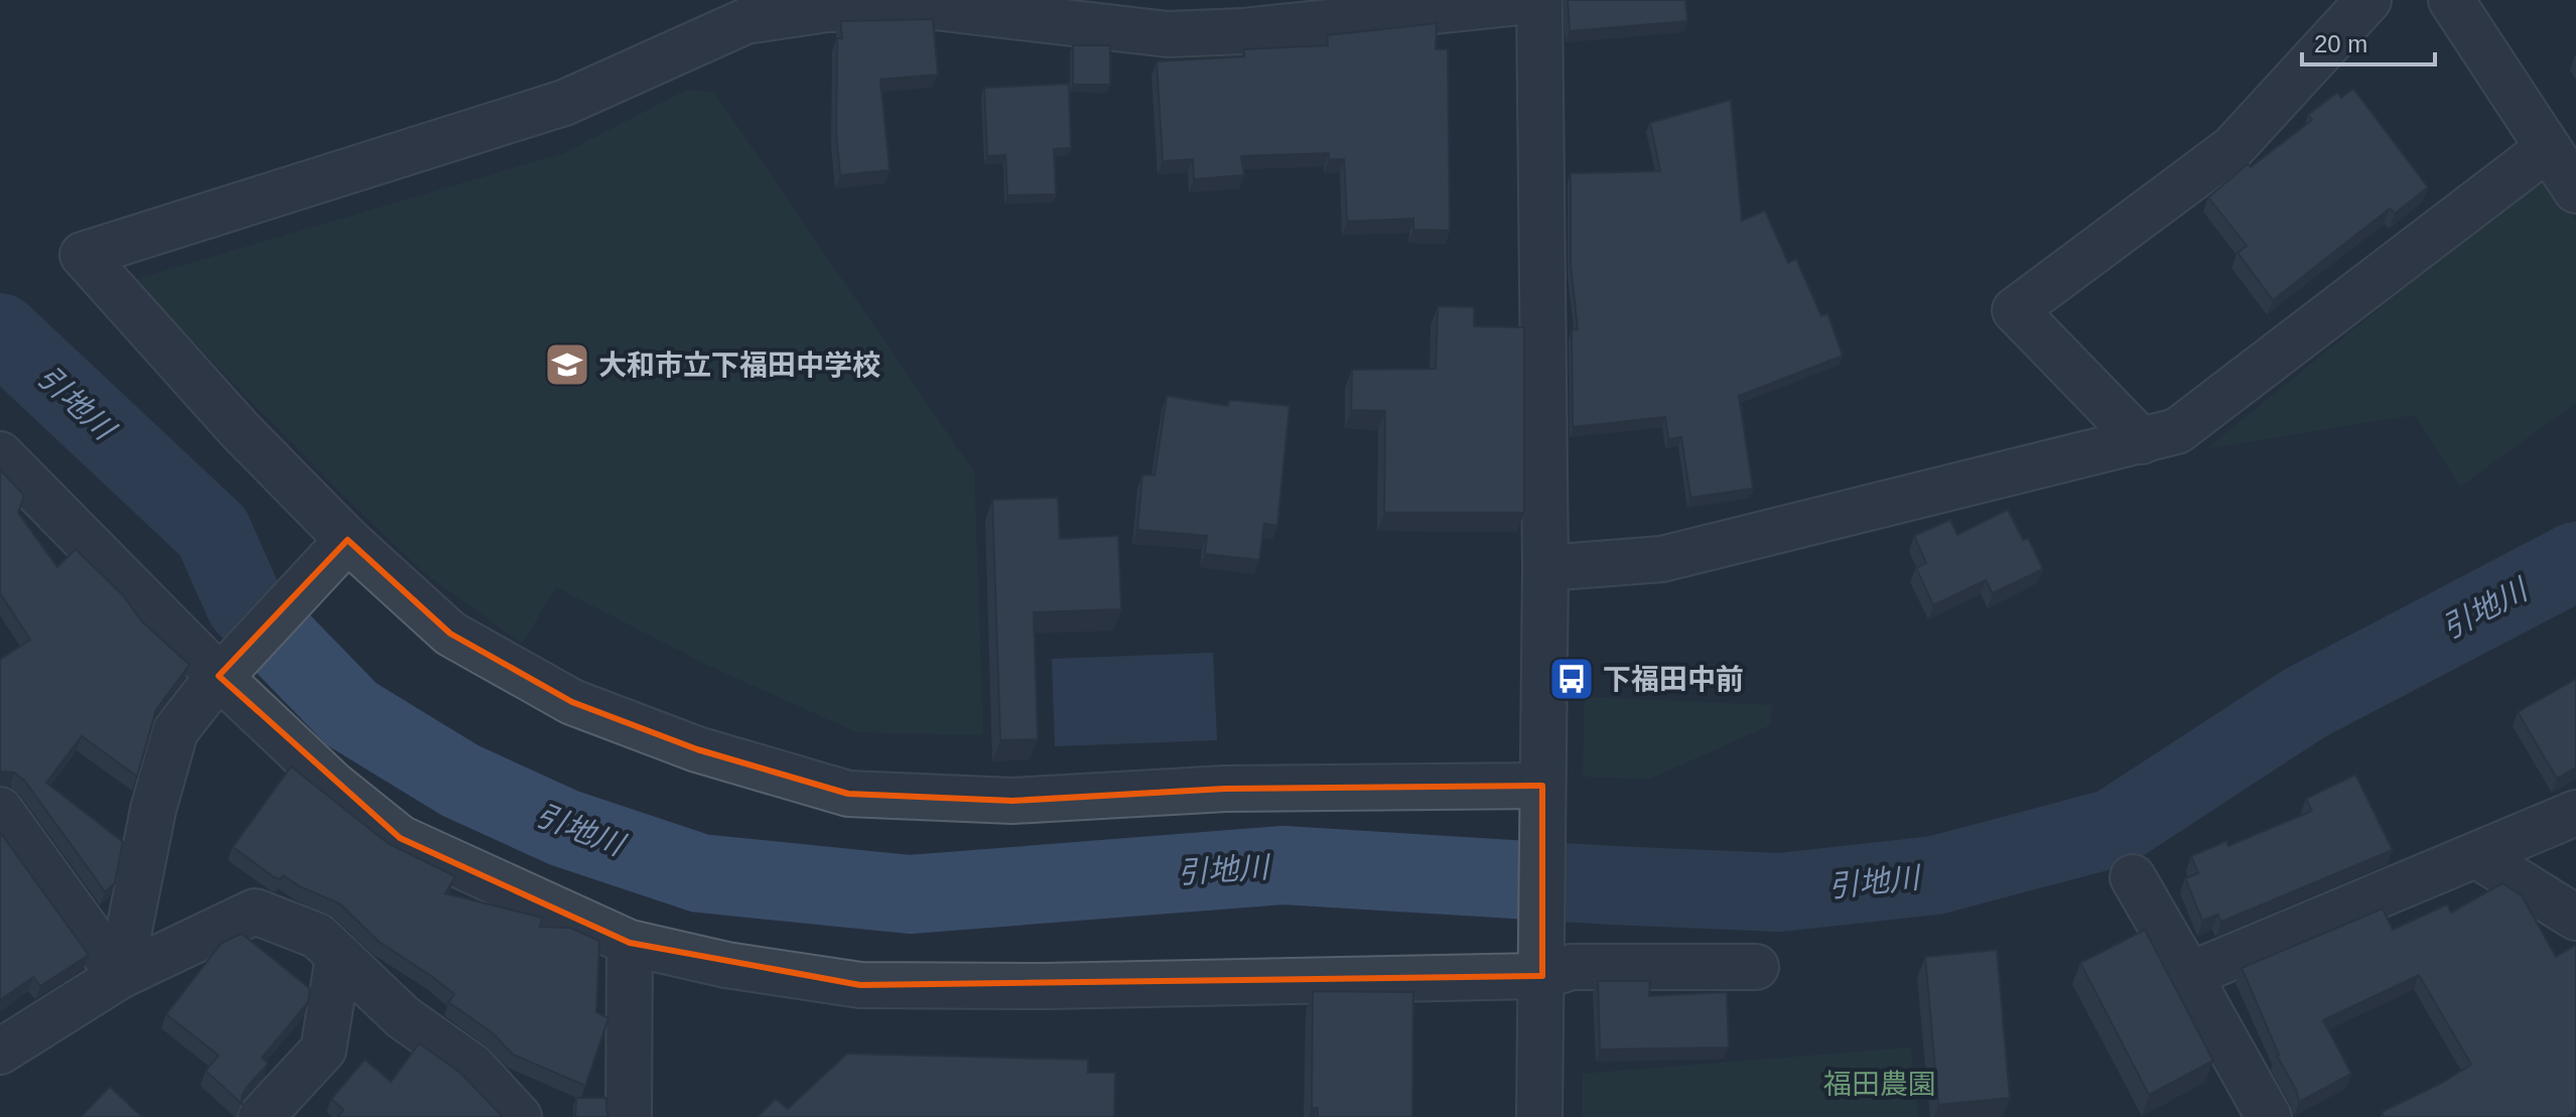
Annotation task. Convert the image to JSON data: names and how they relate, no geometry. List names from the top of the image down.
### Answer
{
  "water": ["引地川"],
  "parks": ["福田農園"],
  "places": {
    "school or university": ["大和市立下福田中学校"],
    "bus stop": ["下福田中前"]
  },
  "scale_bar": "20 m"
}
